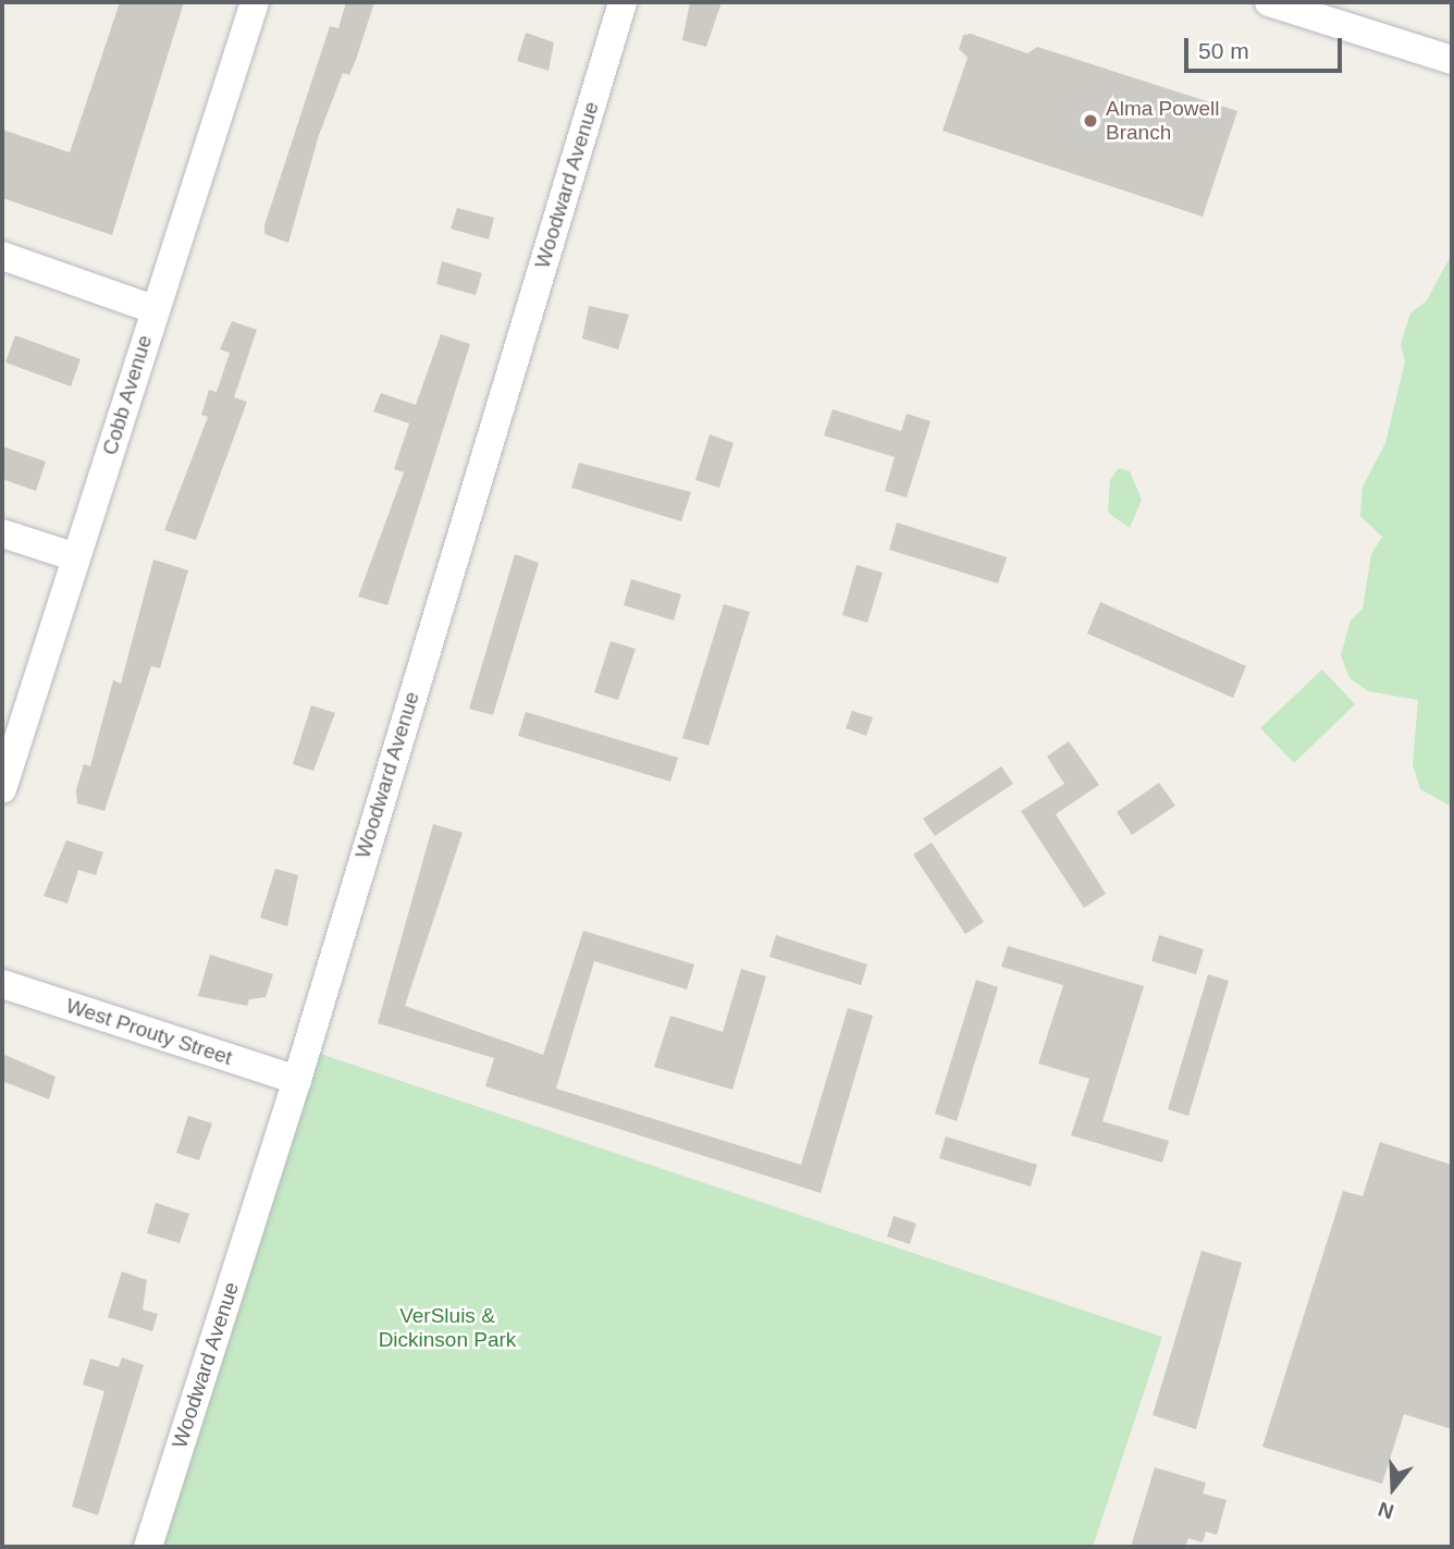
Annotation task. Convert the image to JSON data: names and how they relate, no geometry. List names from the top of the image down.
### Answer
{
  "streets": {
    "street": ["Woodward Avenue", "Cobb Avenue", "West Prouty Street"]
  },
  "crossings": [
    ["Woodward Avenue", "West Prouty Street"]
  ],
  "parks": ["VerSluis & Dickinson Park"],
  "places": ["Alma Powell Branch"],
  "scale_bar": "50 m",
  "north": "bottom"
}
